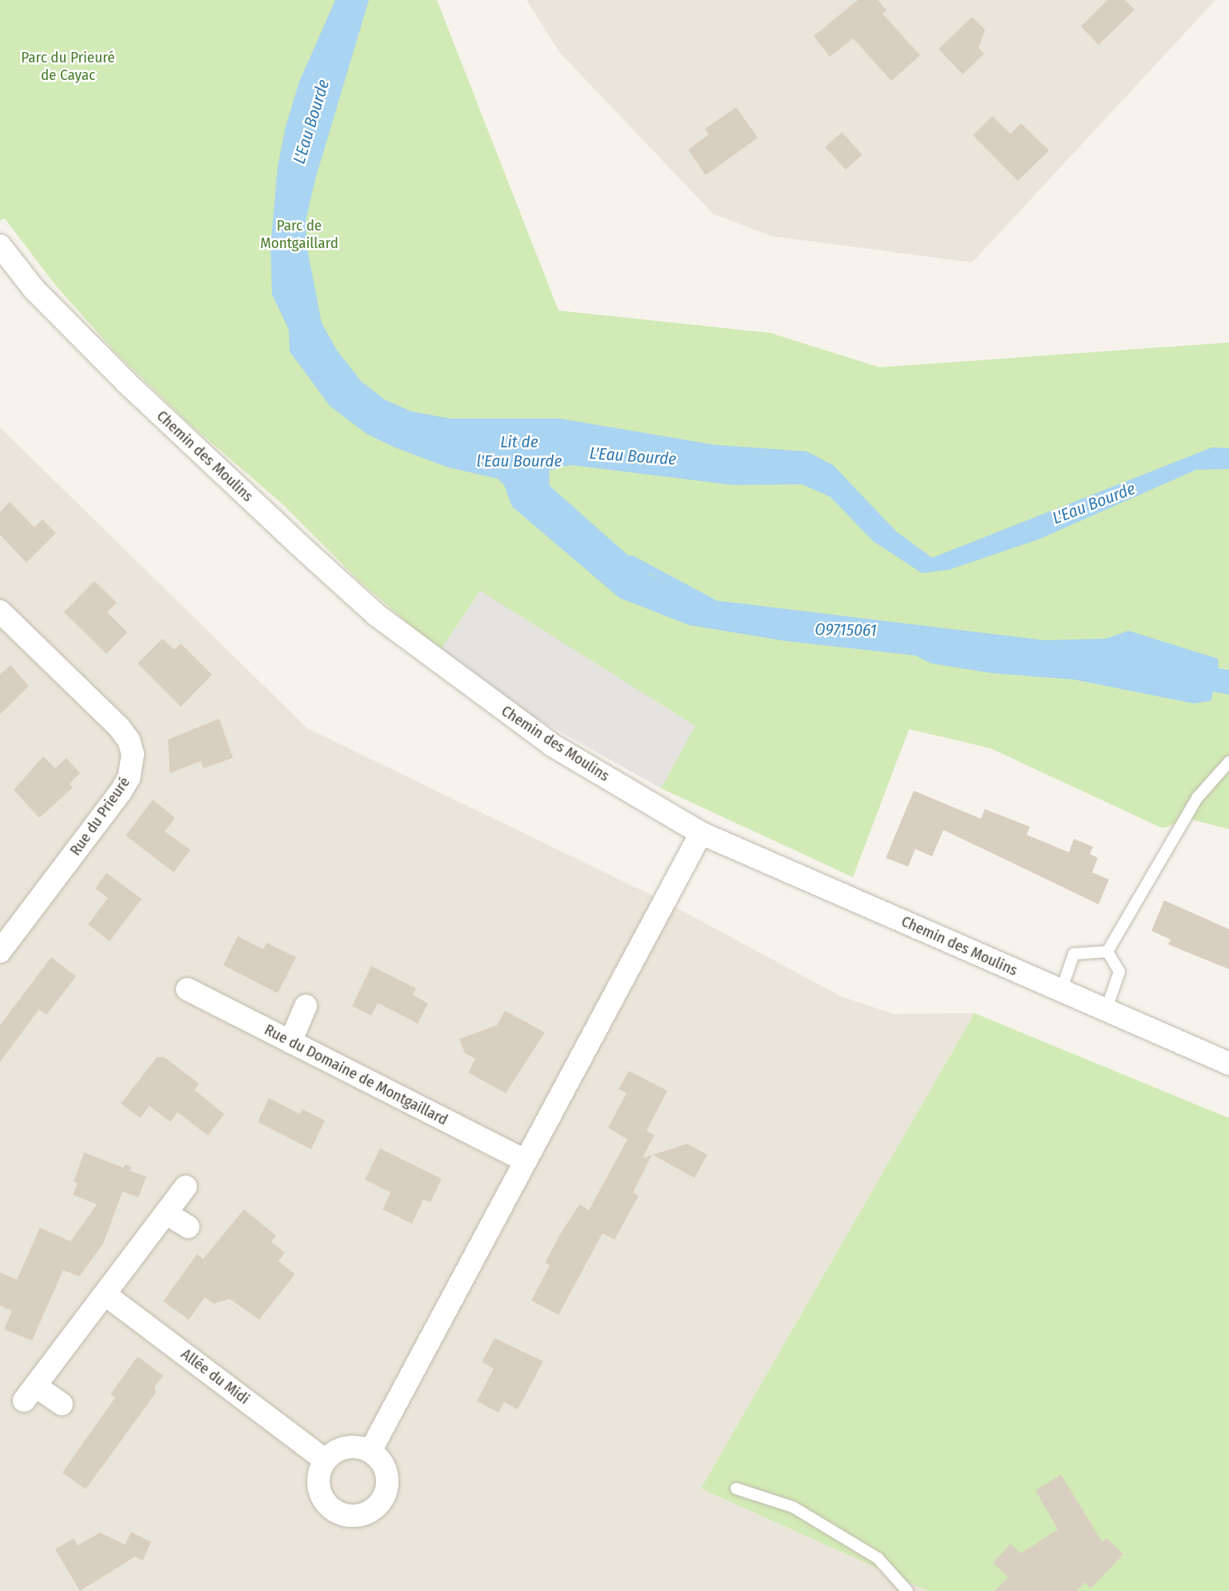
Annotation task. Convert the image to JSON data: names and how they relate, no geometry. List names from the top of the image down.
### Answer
{
  "streets": {
    "street": [
      "Chemin des Moulins",
      "Rue du Prieuré",
      "Rue du Domaine de Montgaillard",
      "Allée du Midi"
    ]
  },
  "water": ["L'Eau Bourde", "Lit de l'Eau Bourde", "O9715061"],
  "parks": ["Parc du Prieuré de Cayac", "Parc de Montgaillard"]
}
